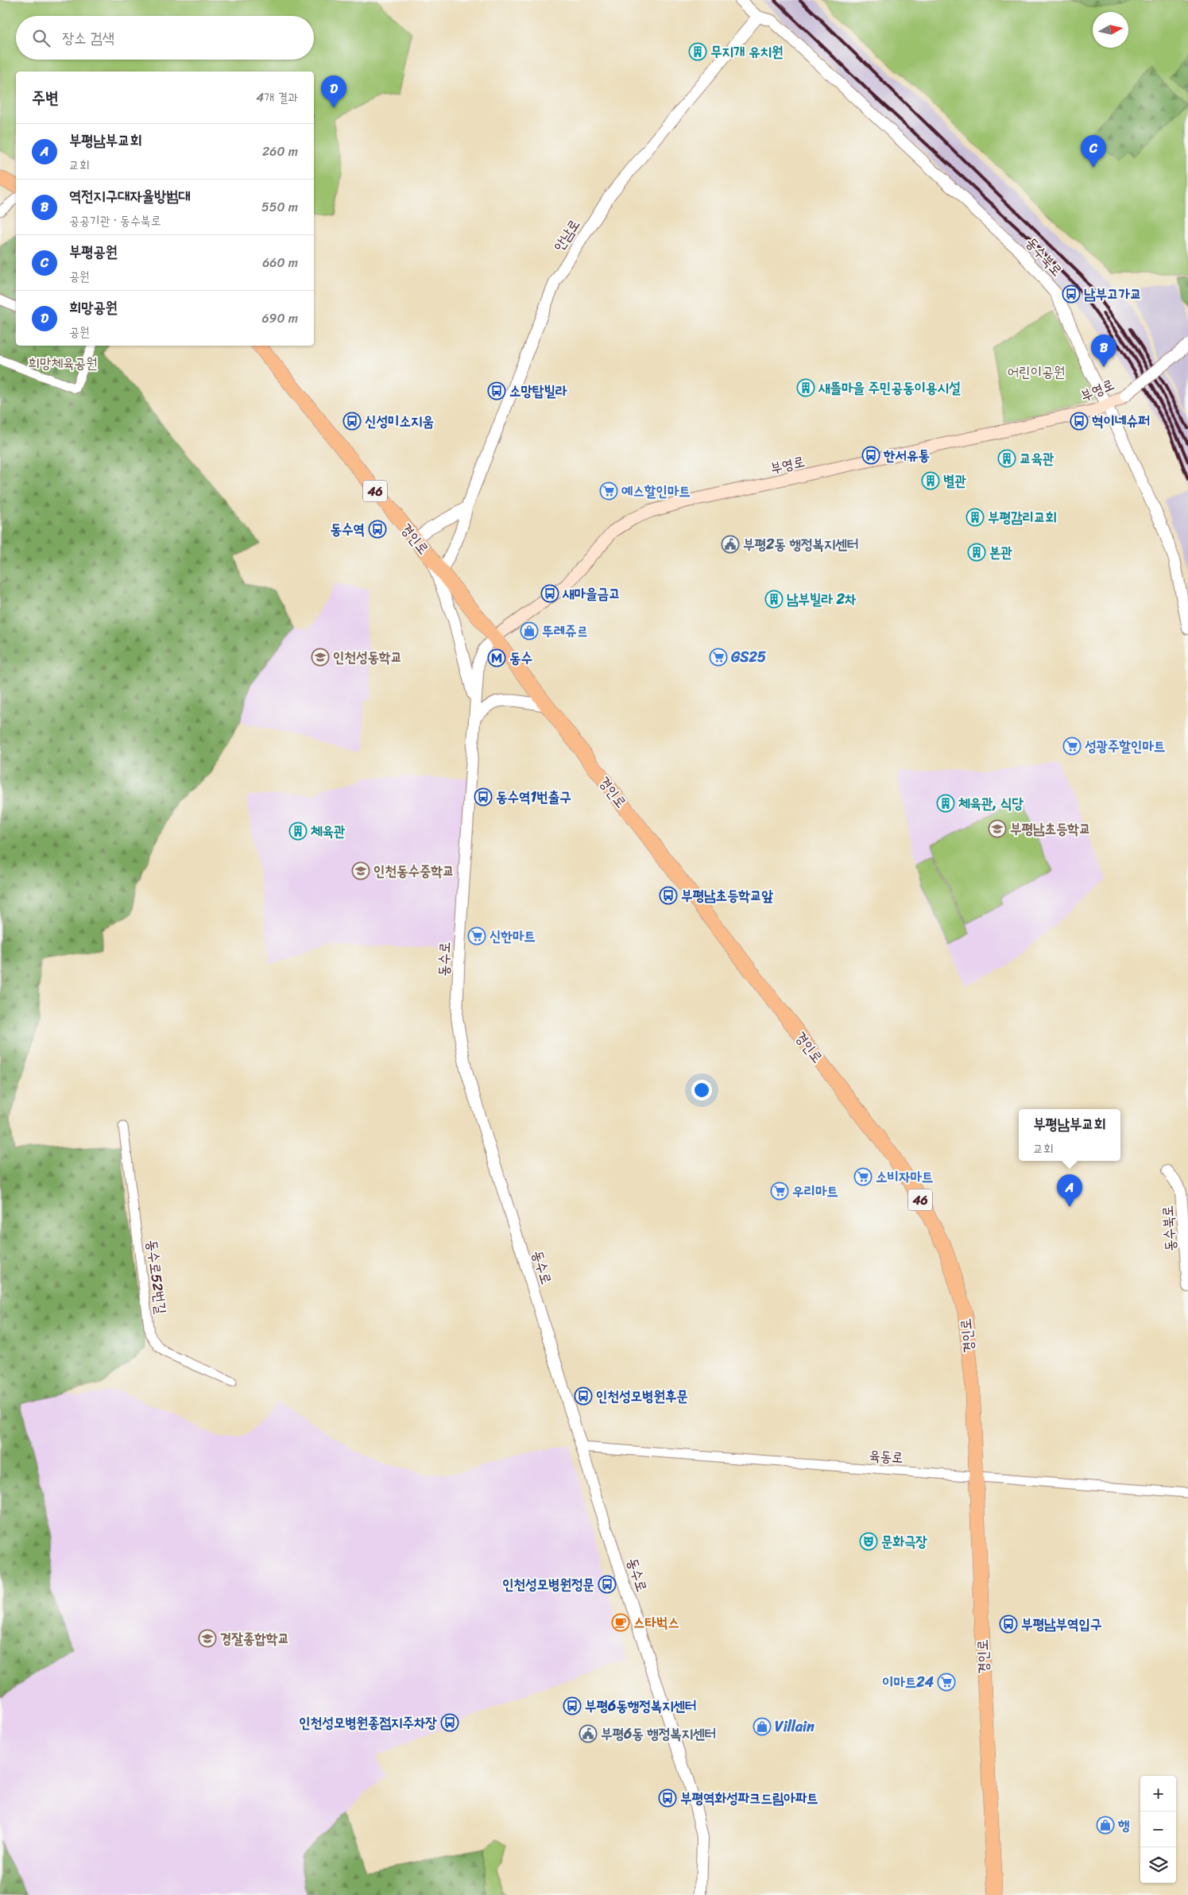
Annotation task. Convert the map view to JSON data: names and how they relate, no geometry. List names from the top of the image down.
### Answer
{
  "streets": {
    "main road": ["부영로", "46", "경인로"],
    "street": [
      "안남로",
      "동수북로",
      "동수로",
      "동수로52번길",
      "육동로"
    ]
  },
  "crossings": [
    ["안남로", "동수북로"],
    ["안남로", "경인로"],
    ["동수북로", "부영로"],
    ["부영로", "경인로"],
    ["부영로", "동수로"],
    ["경인로", "동수로"],
    ["경인로", "육동로"],
    ["동수로", "육동로"]
  ],
  "parks": ["희망체육공원", "어린이공원"],
  "places": {
    "building": [
      "무지개 유치원",
      "새뜰마을 주민공동이용시설",
      "교육관",
      "별관",
      "부평감리교회",
      "본관",
      "남부빌라 2차",
      "체육관, 식당",
      "체육관"
    ],
    "bus stop": [
      "남부고가교",
      "소망탑빌라",
      "신성미소지움",
      "혁이네슈퍼",
      "한서유통",
      "동수역",
      "새마을금고",
      "동수역1번출구",
      "부평남초등학교앞",
      "인천성모병원후문",
      "인천성모병원정문",
      "부평남부역입구",
      "부평6동행정복지센터",
      "인천성모병원종점지주차장",
      "부평역화성파크드림아파트"
    ],
    "supermarket": [
      "예스할인마트",
      "GS25",
      "성광주할인마트",
      "신한마트",
      "소비자마트",
      "우리마트",
      "이마트24"
    ],
    "public building": ["부평2동 행정복지센터", "부평6동 행정복지센터"],
    "shop": ["뚜레쥬르", "Villain", "행"],
    "school or university": [
      "인천성동학교",
      "부평남초등학교",
      "인천동수중학교",
      "경잘종합학교"
    ],
    "metro station": ["동수"],
    "theatre": ["문화극장"],
    "cafe": ["스타벅스"]
  },
  "north": "right",
  "page": {
    "search": "장소 검색",
    "heading": ["주변", "4개 결과"],
    "pins": [
      "D",
      "C",
      "B",
      "A"
    ],
    "list": [
      {
        "mark": "A",
        "name": "부평남부교회",
        "note": "교회",
        "value": "260 m"
      },
      {
        "mark": "B",
        "name": "역전지구대자율방범대",
        "note": "공공기관 · 동수북로",
        "value": "550 m"
      },
      {
        "mark": "C",
        "name": "부평공원",
        "note": "공원",
        "value": "660 m"
      },
      {
        "mark": "D",
        "name": "희망공원",
        "note": "공원",
        "value": "690 m"
      }
    ],
    "popup": ["부평남부교회", "교회"],
    "map_buttons": ["+", "−"]
  }
}
